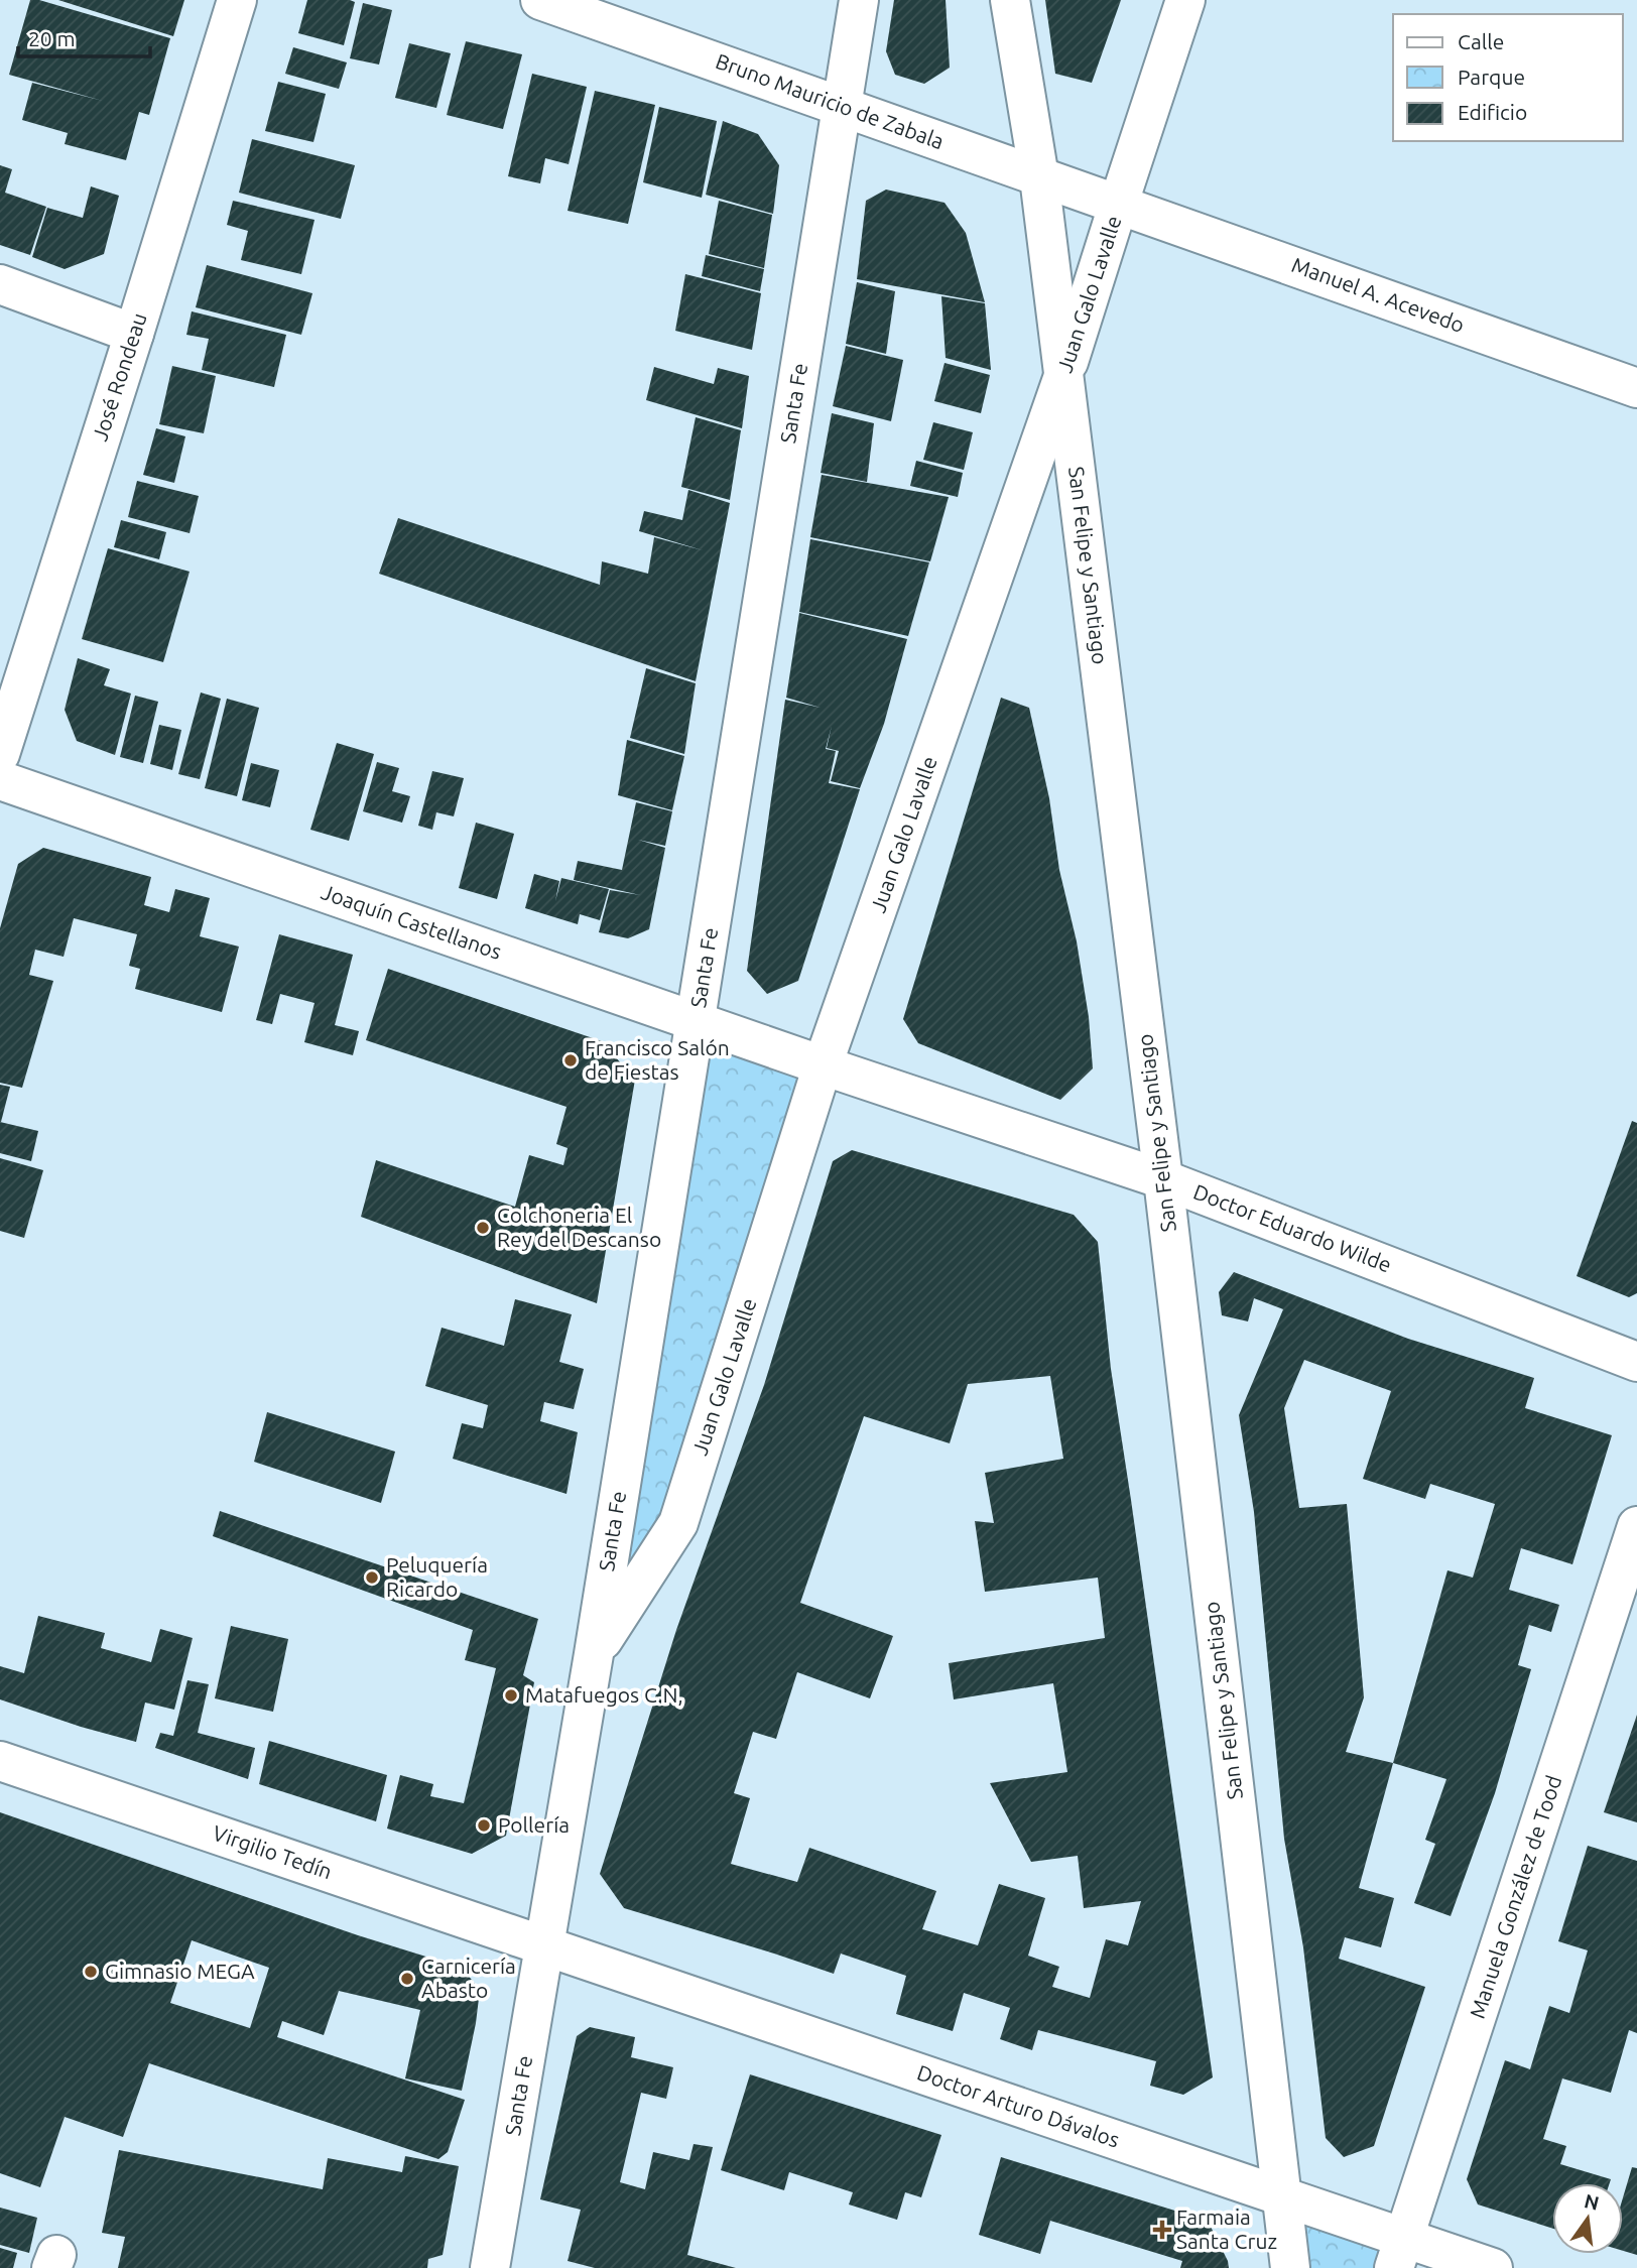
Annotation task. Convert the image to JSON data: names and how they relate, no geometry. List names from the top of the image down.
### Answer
{
  "streets": {
    "street": [
      "Bruno Mauricio de Zabala",
      "Juan Galo Lavalle",
      "Manuel A. Acevedo",
      "José Rondeau",
      "Santa Fe",
      "San Felipe y Santiago",
      "Joaquín Castellanos",
      "Doctor Eduardo Wilde",
      "Virgilio Tedín",
      "Manuela González de Tood",
      "Doctor Arturo Dávalos"
    ]
  },
  "crossings": [
    ["Bruno Mauricio de Zabala", "Juan Galo Lavalle"],
    ["Bruno Mauricio de Zabala", "Manuel A. Acevedo"],
    ["Bruno Mauricio de Zabala", "Santa Fe"],
    ["Bruno Mauricio de Zabala", "San Felipe y Santiago"],
    ["Juan Galo Lavalle", "Manuel A. Acevedo"],
    ["Juan Galo Lavalle", "Santa Fe"],
    ["Juan Galo Lavalle", "San Felipe y Santiago"],
    ["Juan Galo Lavalle", "Joaquín Castellanos"],
    ["Juan Galo Lavalle", "Doctor Eduardo Wilde"],
    ["Santa Fe", "Joaquín Castellanos"],
    ["Santa Fe", "Virgilio Tedín"],
    ["Santa Fe", "Doctor Arturo Dávalos"],
    ["San Felipe y Santiago", "Doctor Eduardo Wilde"],
    ["San Felipe y Santiago", "Doctor Arturo Dávalos"],
    ["Joaquín Castellanos", "Doctor Eduardo Wilde"],
    ["Virgilio Tedín", "Doctor Arturo Dávalos"],
    ["Manuela González de Tood", "Doctor Arturo Dávalos"]
  ],
  "places": {
    "other": [
      "Francisco Salón de Fiestas",
      "Colchoneria El Rey del Descanso",
      "Peluquería Ricardo",
      "Matafuegos C.N,",
      "Pollería",
      "Gimnasio MEGA",
      "Carnicería Abasto"
    ],
    "health": ["Farmaia Santa Cruz"]
  },
  "legend": ["Calle", "Parque", "Edificio"],
  "scale_bar": "20 m",
  "north": "top"
}
